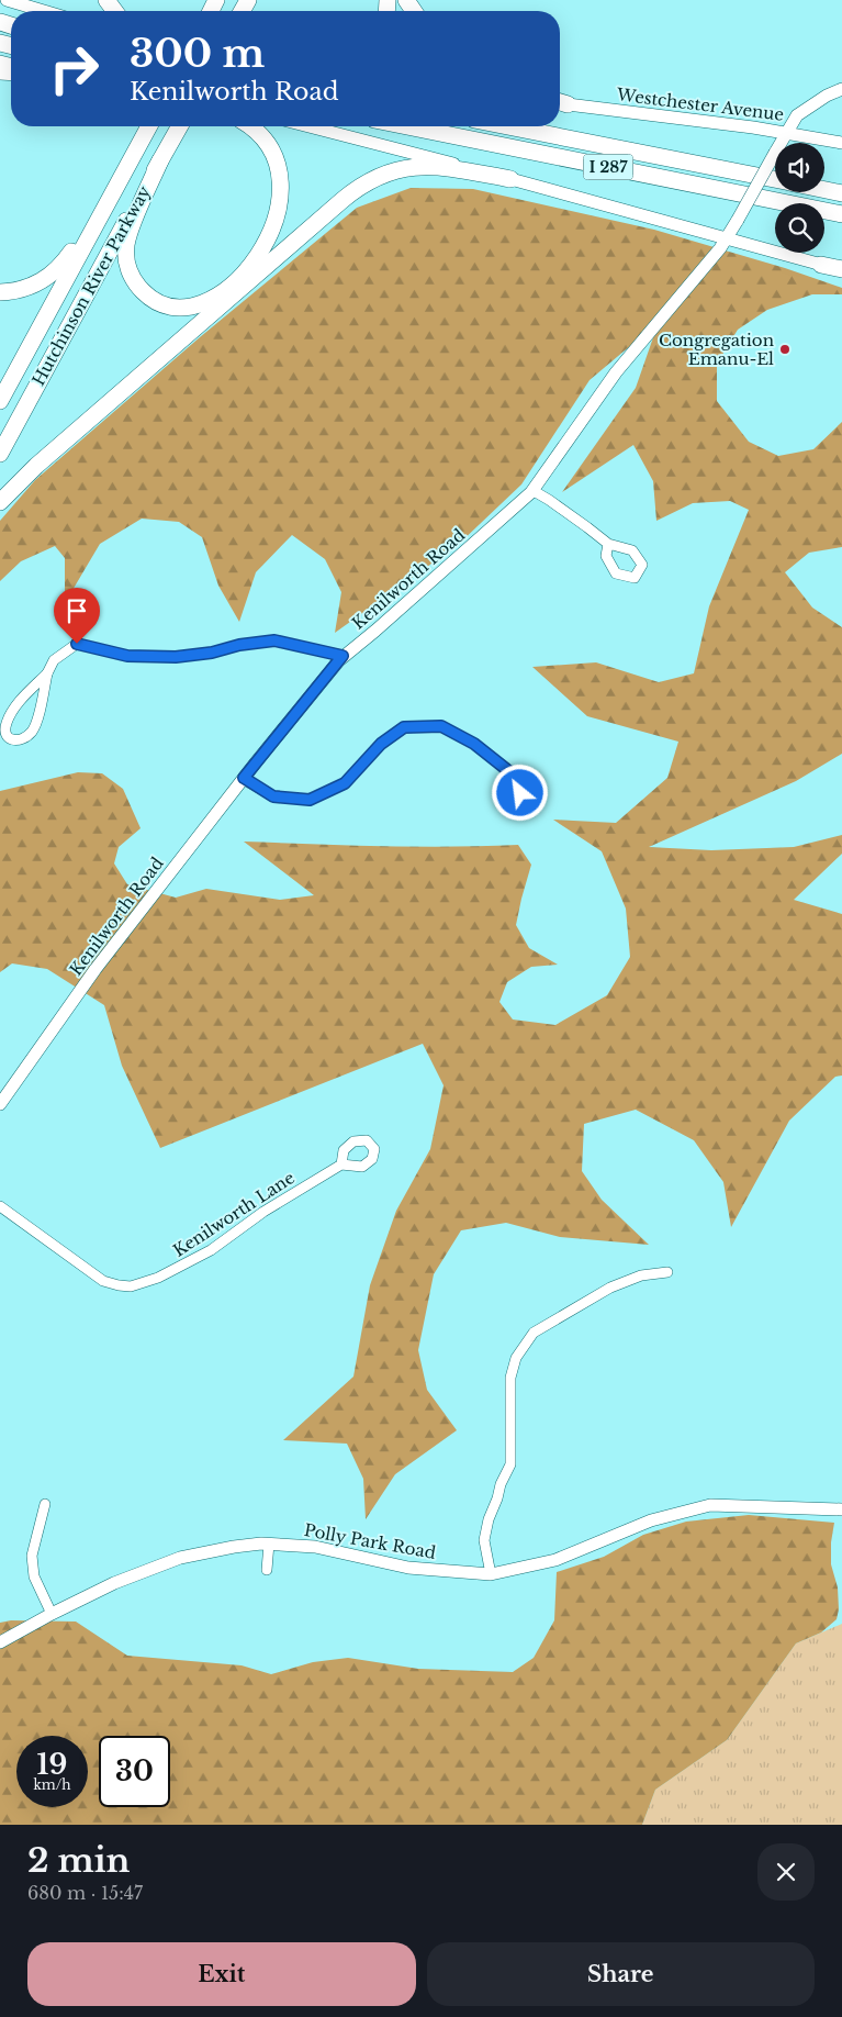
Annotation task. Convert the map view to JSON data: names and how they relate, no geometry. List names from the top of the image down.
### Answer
{
  "streets": {
    "highway": ["I 287", "Hutchinson River Parkway"],
    "street": [
      "Westchester Avenue",
      "Kenilworth Road",
      "Kenilworth Lane",
      "Polly Park Road"
    ]
  },
  "crossings": [
    ["Westchester Avenue", "Kenilworth Road"]
  ],
  "places": ["Congregation Emanu-El"],
  "page": {
    "turn": ["300 m", "Kenilworth Road"],
    "speed": "19 km/h",
    "limit": "30",
    "heading": ["2 min", "680 m · 15:47"],
    "buttons": ["Exit", "Share"]
  }
}
